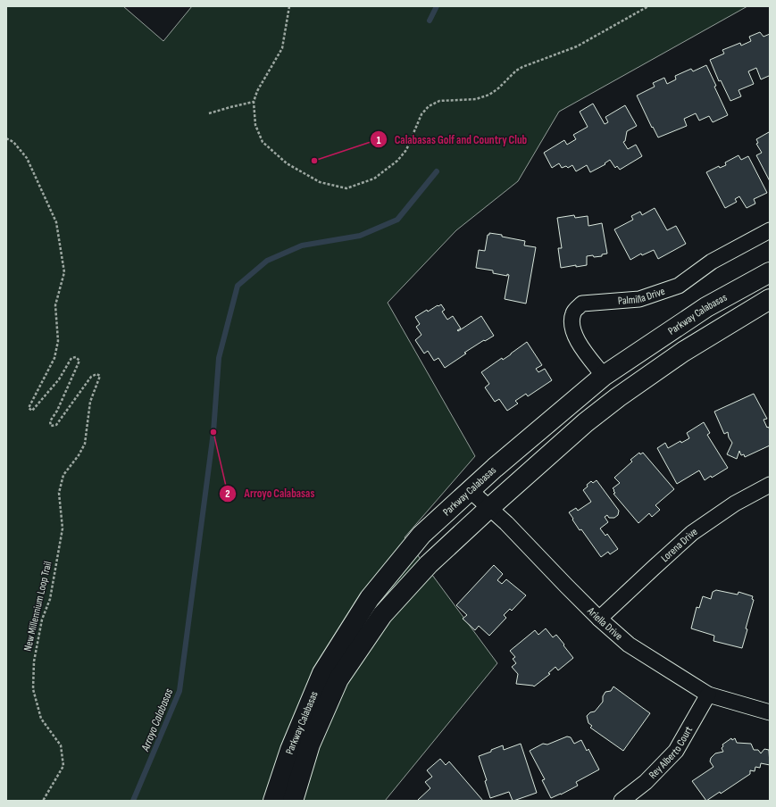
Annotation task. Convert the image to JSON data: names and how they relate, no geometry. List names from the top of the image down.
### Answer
{
  "streets": {
    "street": [
      "Palmilla Drive",
      "Parkway Calabasas",
      "Lorena Drive",
      "Ariella Drive",
      "Rey Alberto Court"
    ],
    "path": ["New Millennium Loop Trail"]
  },
  "crossings": [
    ["Palmilla Drive", "Parkway Calabasas"],
    ["Parkway Calabasas", "Ariella Drive"],
    ["Lorena Drive", "Ariella Drive"],
    ["Ariella Drive", "Rey Alberto Court"]
  ],
  "water": ["Arroyo Calabasas"],
  "places": ["Calabasas Golf and Country Club", "Arroyo Calabasas"]
}
